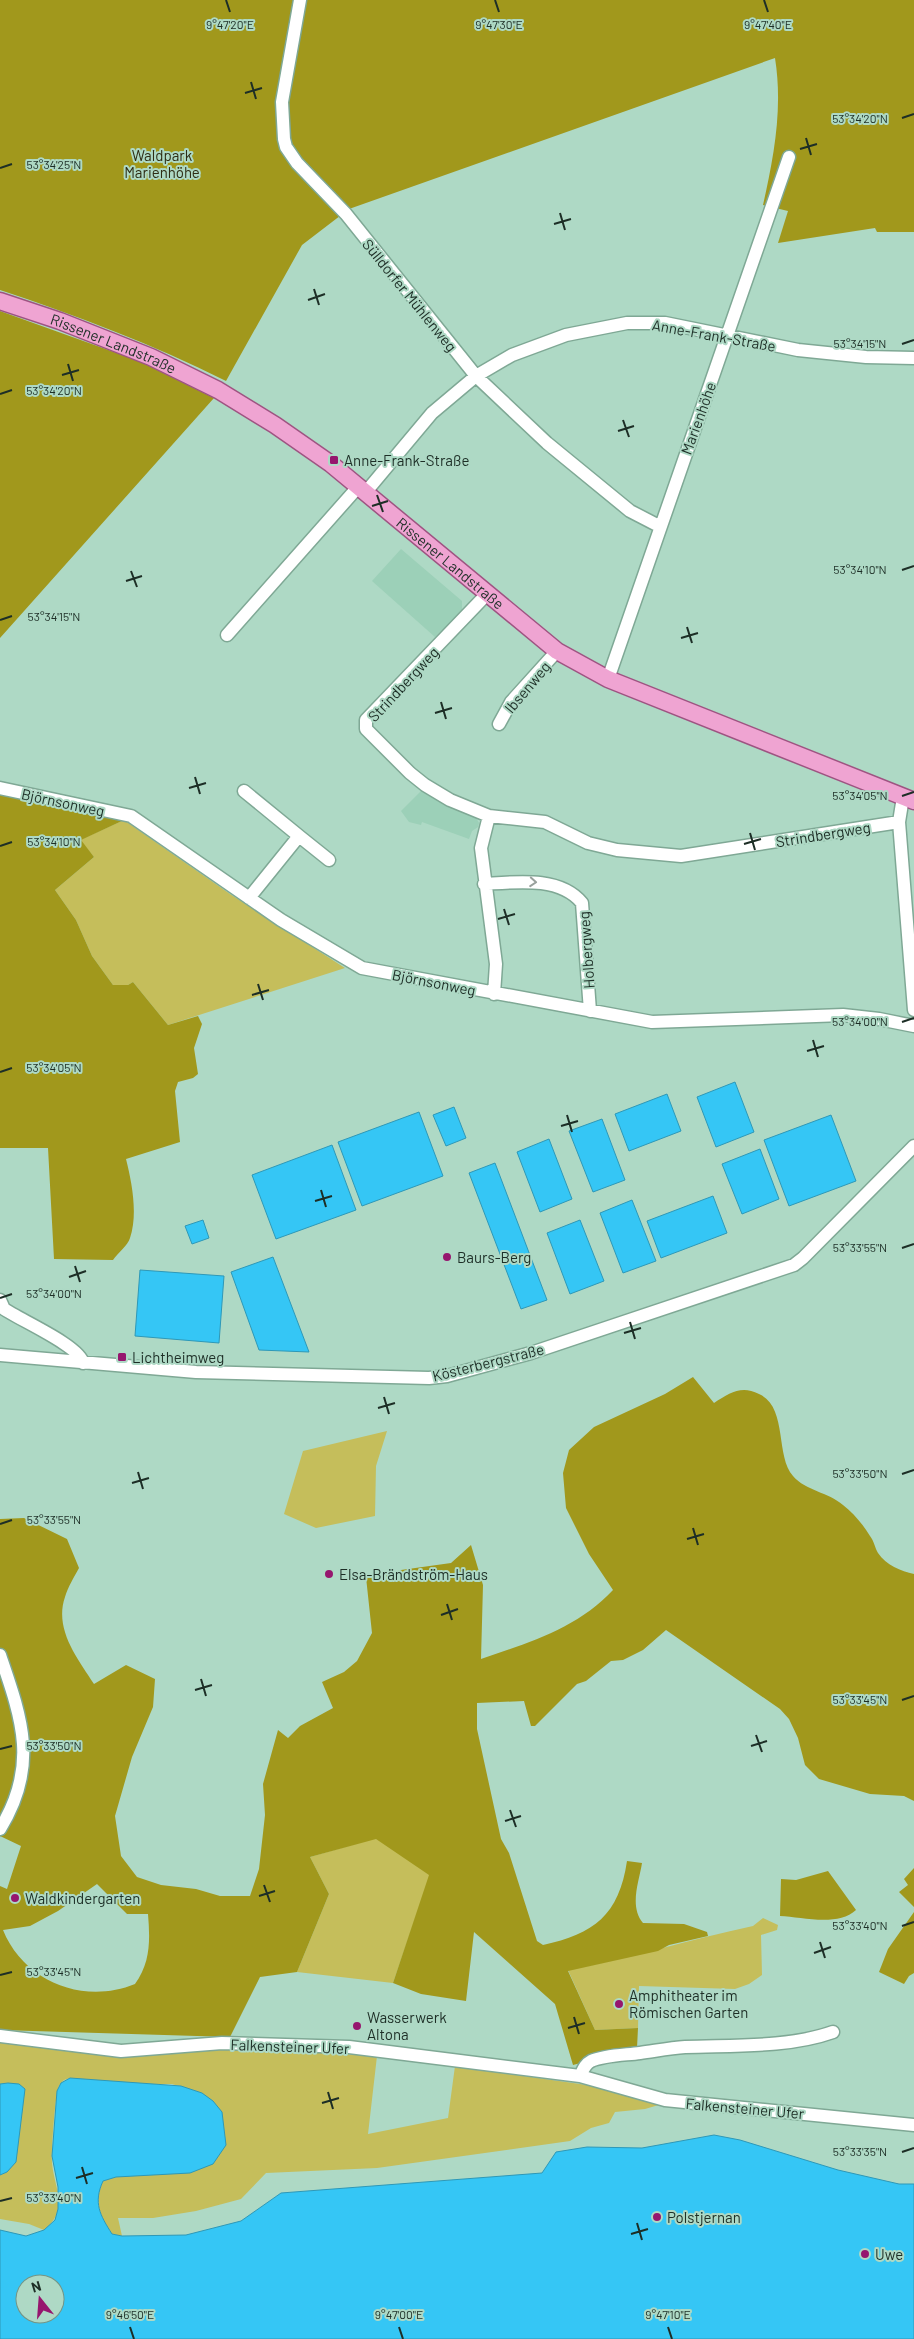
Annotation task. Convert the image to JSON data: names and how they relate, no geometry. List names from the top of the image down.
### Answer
{
  "streets": {
    "main road": ["Rissener Landstraße"],
    "street": [
      "Sülldorfer Mühlenweg",
      "Anne-Frank-Straße",
      "Marienhöhe",
      "Strindbergweg",
      "Ibsenweg",
      "Björnsonweg",
      "Holbergweg",
      "Kösterbergstraße",
      "Falkensteiner Ufer"
    ]
  },
  "crossings": [
    ["Sülldorfer Mühlenweg", "Anne-Frank-Straße"],
    ["Sülldorfer Mühlenweg", "Marienhöhe"],
    ["Anne-Frank-Straße", "Rissener Landstraße"],
    ["Anne-Frank-Straße", "Marienhöhe"],
    ["Rissener Landstraße", "Marienhöhe"],
    ["Rissener Landstraße", "Strindbergweg"],
    ["Rissener Landstraße", "Ibsenweg"],
    ["Björnsonweg", "Holbergweg"]
  ],
  "parks": ["Waldpark Marienhöhe"],
  "places": {
    "transit": ["Anne-Frank-Straße", "Lichtheimweg"],
    "other": [
      "Baurs-Berg",
      "Elsa-Brändström-Haus",
      "Waldkindergarten",
      "Amphitheater im Römischen Garten",
      "Wasserwerk Altona",
      "Polstjernan",
      "Uwe"
    ]
  },
  "north": "top",
  "coordinates": [
    "9°47'40\"E",
    "9°47'20\"E",
    "9°47'30\"E",
    "53°34'20\"N",
    "53°34'25\"N",
    "53°34'15\"N",
    "53°34'10\"N",
    "53°34'05\"N",
    "53°34'00\"N",
    "53°33'55\"N",
    "53°33'50\"N",
    "53°33'45\"N",
    "53°33'40\"N",
    "53°33'35\"N",
    "9°46'50\"E",
    "9°47'00\"E",
    "9°47'10\"E"
  ]
}
